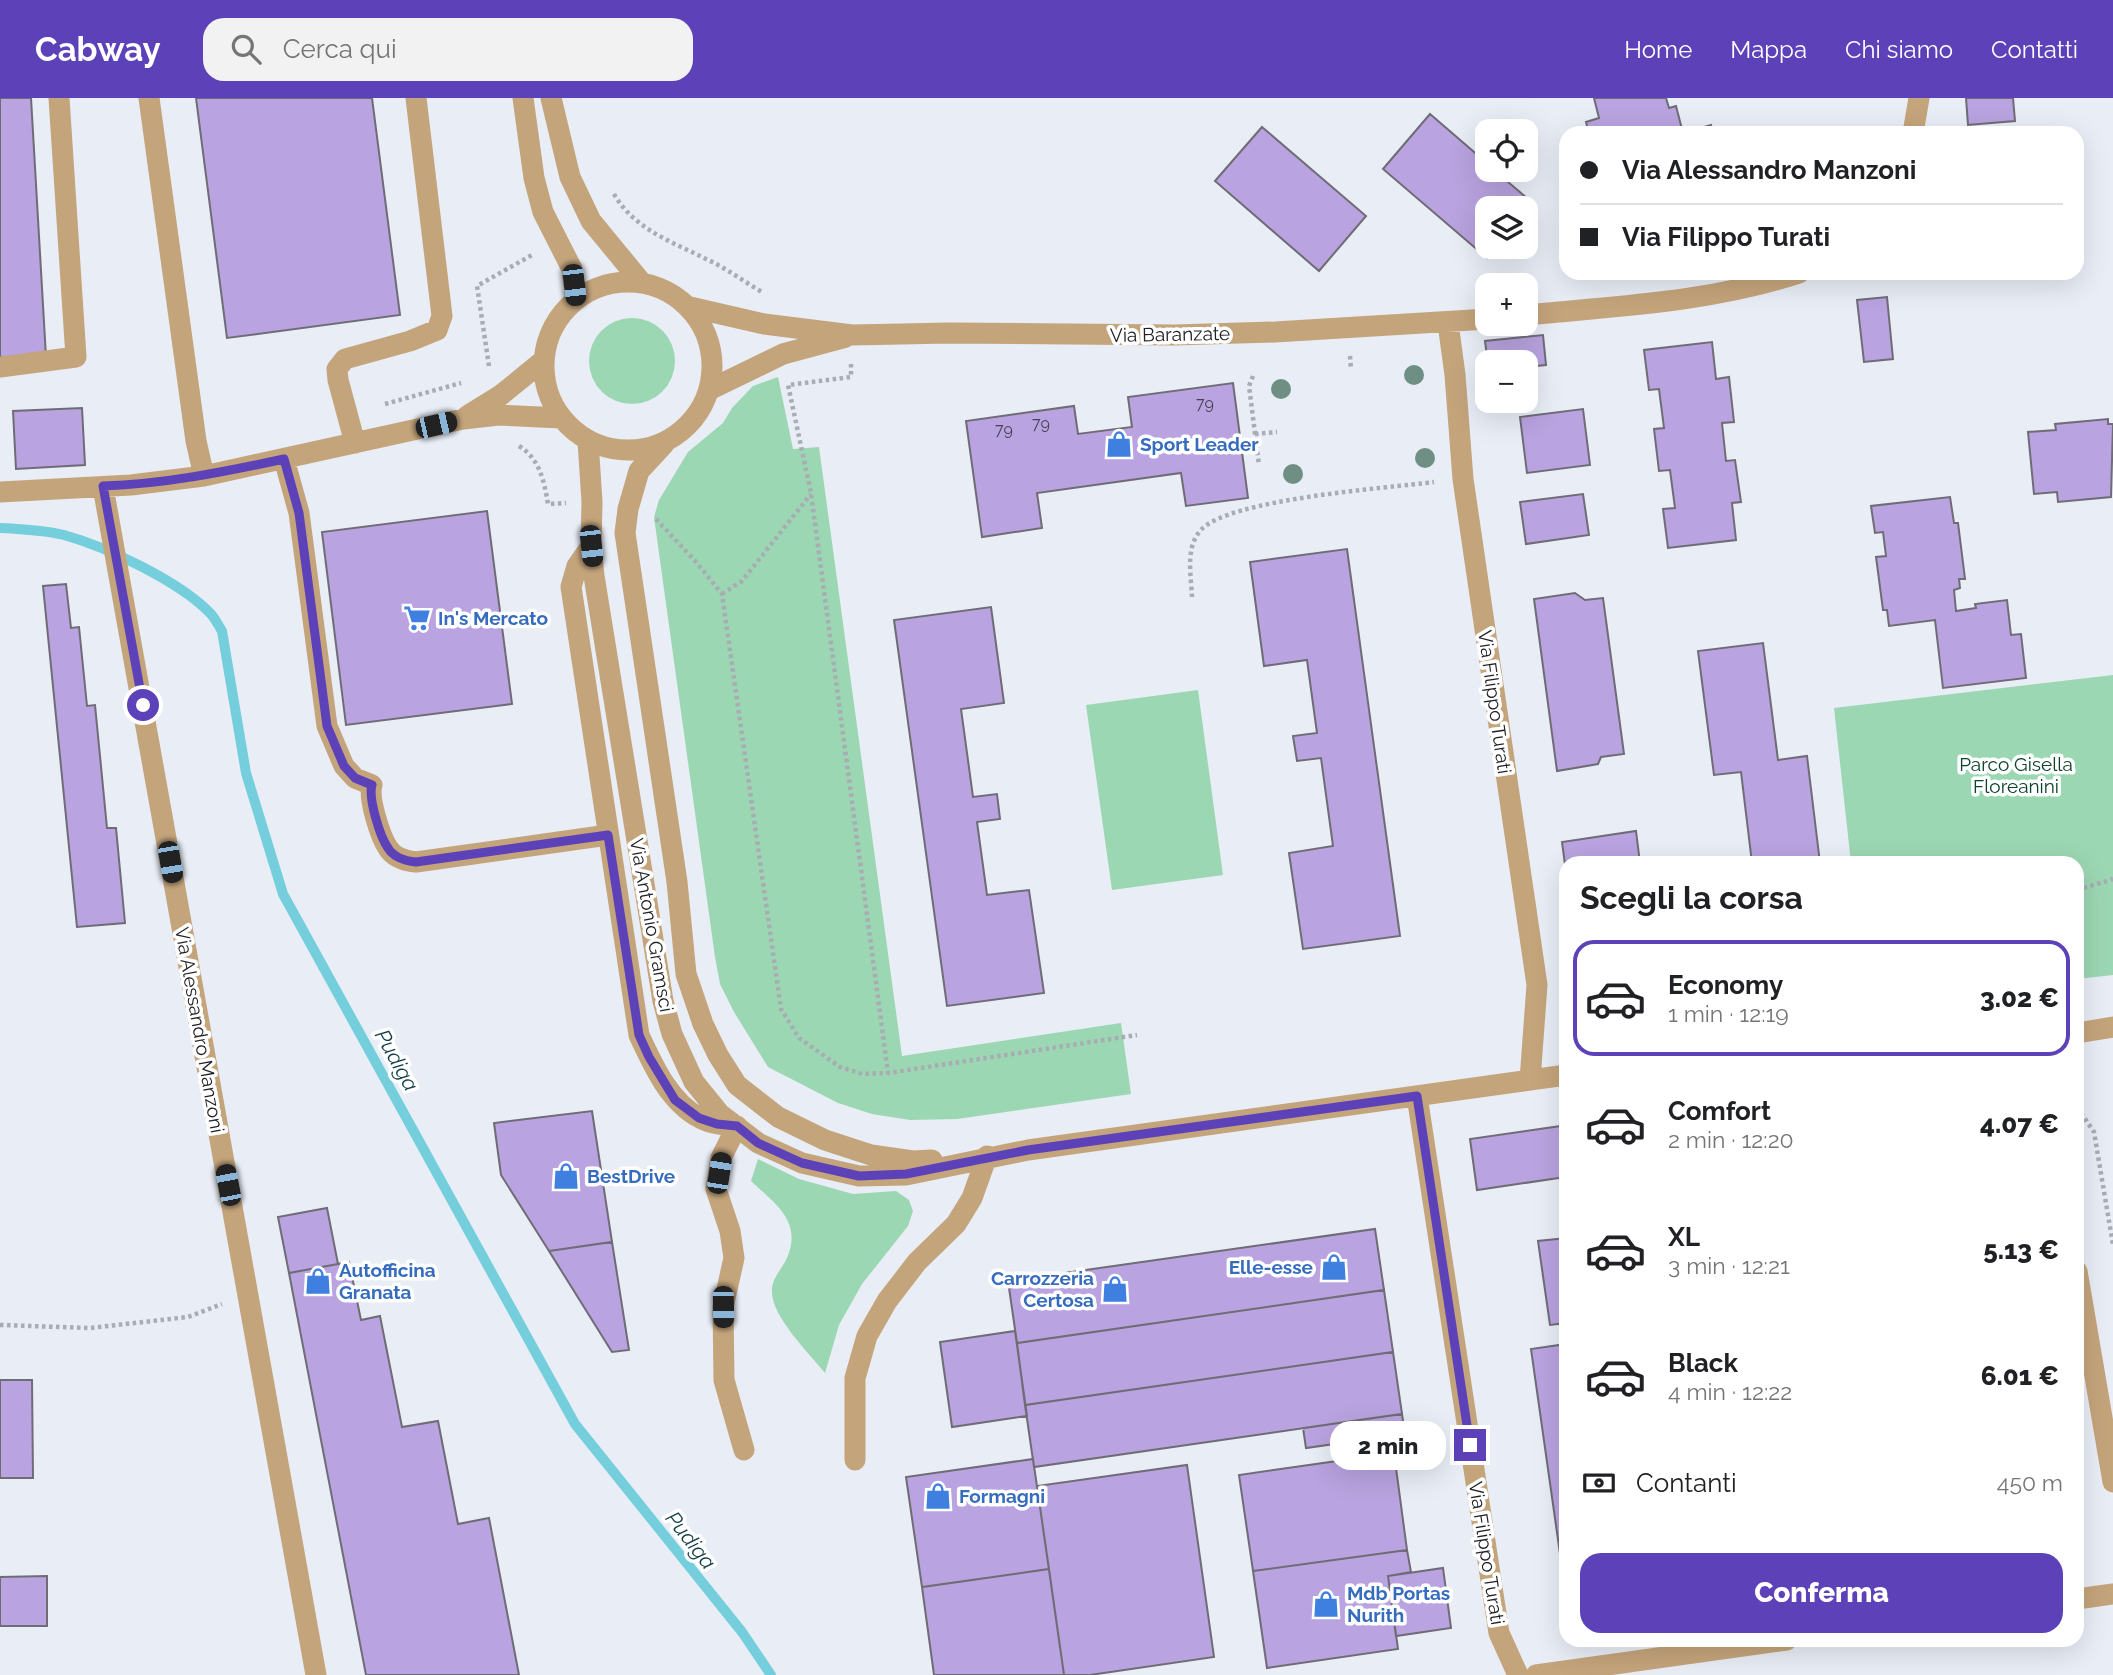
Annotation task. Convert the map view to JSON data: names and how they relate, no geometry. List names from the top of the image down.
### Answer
{
  "streets": {
    "street": [
      "Via Baranzate",
      "Via Filippo Turati",
      "Via Antonio Gramsci",
      "Via Alessandro Manzoni"
    ]
  },
  "crossings": [
    ["Via Baranzate", "Via Filippo Turati"],
    ["Via Baranzate", "Via Antonio Gramsci"],
    ["Via Filippo Turati", "Via Antonio Gramsci"]
  ],
  "water": ["Pudiga"],
  "parks": ["Parco Gisella Floreanini"],
  "places": {
    "shop": [
      "Sport Leader",
      "BestDrive",
      "Elle-esse",
      "Autofficina Granata",
      "Carrozzeria Certosa",
      "Formagni",
      "Mdb Portas Nurith"
    ],
    "supermarket": ["In's Mercato"]
  },
  "house_numbers": ["79", "79", "79"],
  "page": {
    "header": "Cabway",
    "search": "Cerca qui",
    "nav": [
      "Home",
      "Mappa",
      "Chi siamo",
      "Contatti"
    ],
    "map_buttons": ["+", "−"],
    "banner": ["Via Alessandro Manzoni", "Via Filippo Turati"],
    "heading": "Scegli la corsa",
    "list": [
      {
        "name": "Economy",
        "note": "1 min · 12:19",
        "value": "3.02 €"
      },
      {
        "name": "Comfort",
        "note": "2 min · 12:20",
        "value": "4.07 €"
      },
      {
        "name": "XL",
        "note": "3 min · 12:21",
        "value": "5.13 €"
      },
      {
        "name": "Black",
        "note": "4 min · 12:22",
        "value": "6.01 €"
      }
    ],
    "bubble": "2 min",
    "pay": ["Contanti", "450 m"],
    "buttons": "Conferma"
  }
}
